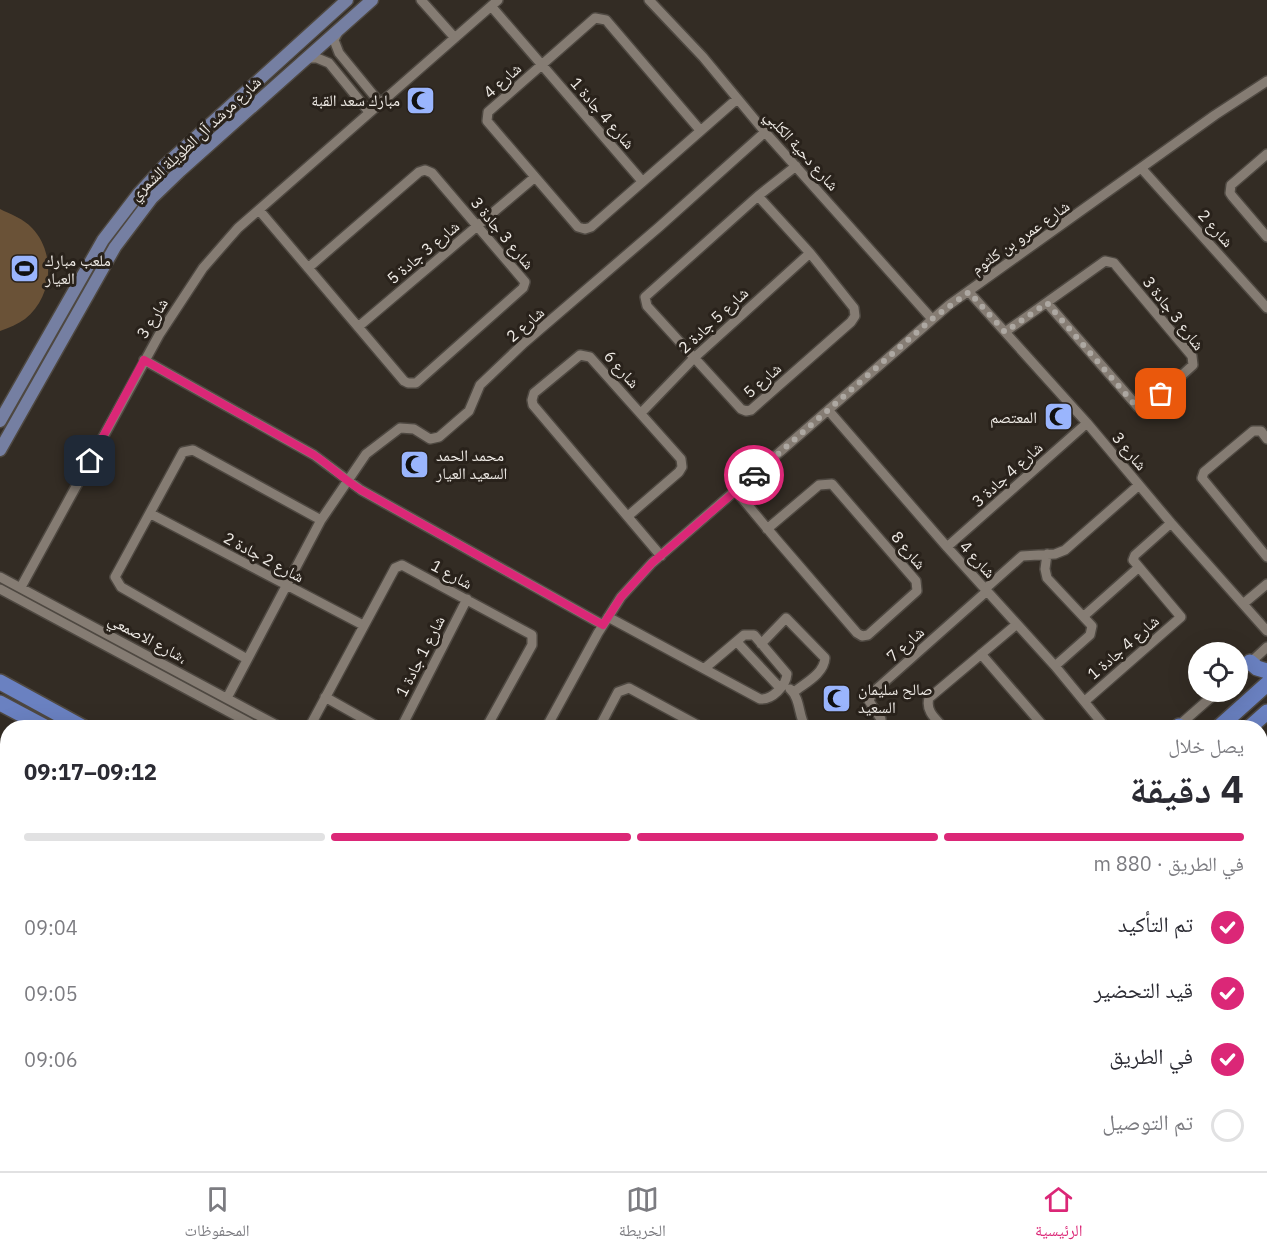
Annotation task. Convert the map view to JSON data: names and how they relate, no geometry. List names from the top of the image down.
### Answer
{
  "streets": {
    "main road": ["شارع مرشد آل الطويلة الشمري"],
    "street": [
      "شارع 4",
      "شارع 4 جادة 1",
      "شارع دحية الكلبي",
      "شارع 2",
      "شارع 3 جادة 3",
      "شارع عمرو بن كلثوم",
      "شارع 3 جادة 5",
      "شارع 3",
      "شارع 5 جادة 2",
      "شارع 6",
      "شارع 5",
      "شارع 4 جادة 3",
      "شارع 8",
      "شارع 2 جادة 2",
      "شارع 1",
      "شارع الاصمعي،",
      "شارع 7",
      "شارع 1 جادة 1"
    ]
  },
  "crossings": [
    ["شارع 4", "شارع 4 جادة 1"],
    ["شارع 4", "شارع دحية الكلبي"],
    ["شارع 4", "شارع عمرو بن كلثوم"],
    ["شارع 4", "شارع 3 جادة 5"],
    ["شارع 4", "شارع 4 جادة 3"],
    ["شارع 4", "شارع 7"],
    ["شارع 4 جادة 1", "شارع 3"],
    ["شارع دحية الكلبي", "شارع 2"],
    ["شارع دحية الكلبي", "شارع عمرو بن كلثوم"],
    ["شارع دحية الكلبي", "شارع 5"],
    ["شارع 2", "شارع عمرو بن كلثوم"],
    ["شارع 2", "شارع 2 جادة 2"],
    ["شارع 2", "شارع الاصمعي،"],
    ["شارع 3 جادة 3", "شارع 3 جادة 5"],
    ["شارع 3 جادة 3", "شارع 3"],
    ["شارع عمرو بن كلثوم", "شارع 3"],
    ["شارع عمرو بن كلثوم", "شارع 6"],
    ["شارع عمرو بن كلثوم", "شارع 8"],
    ["شارع 3", "شارع 4 جادة 3"],
    ["شارع 3", "شارع الاصمعي،"],
    ["شارع 5 جادة 2", "شارع 6"],
    ["شارع 5 جادة 2", "شارع 5"],
    ["شارع 2 جادة 2", "شارع 1"],
    ["شارع 1", "شارع 1 جادة 1"]
  ],
  "places": {
    "mosque": [
      "مبارك سعد القبة",
      "المعتصم",
      "محمد الحمد السعيد العيار",
      "صالح سليمان السعيد"
    ],
    "sports": ["ملعب مبارك العيار"]
  },
  "page": {
    "heading": ["4 دقيقة", "يصل خلال", "09:12–09:17"],
    "bar": "في الطريق · 880 m",
    "list": [
      ["تم التأكيد", "09:04"],
      ["قيد التحضير", "09:05"],
      ["في الطريق", "09:06"],
      "تم التوصيل"
    ],
    "tabs": ["الرئيسية", "الخريطة", "المحفوظات"]
  }
}
